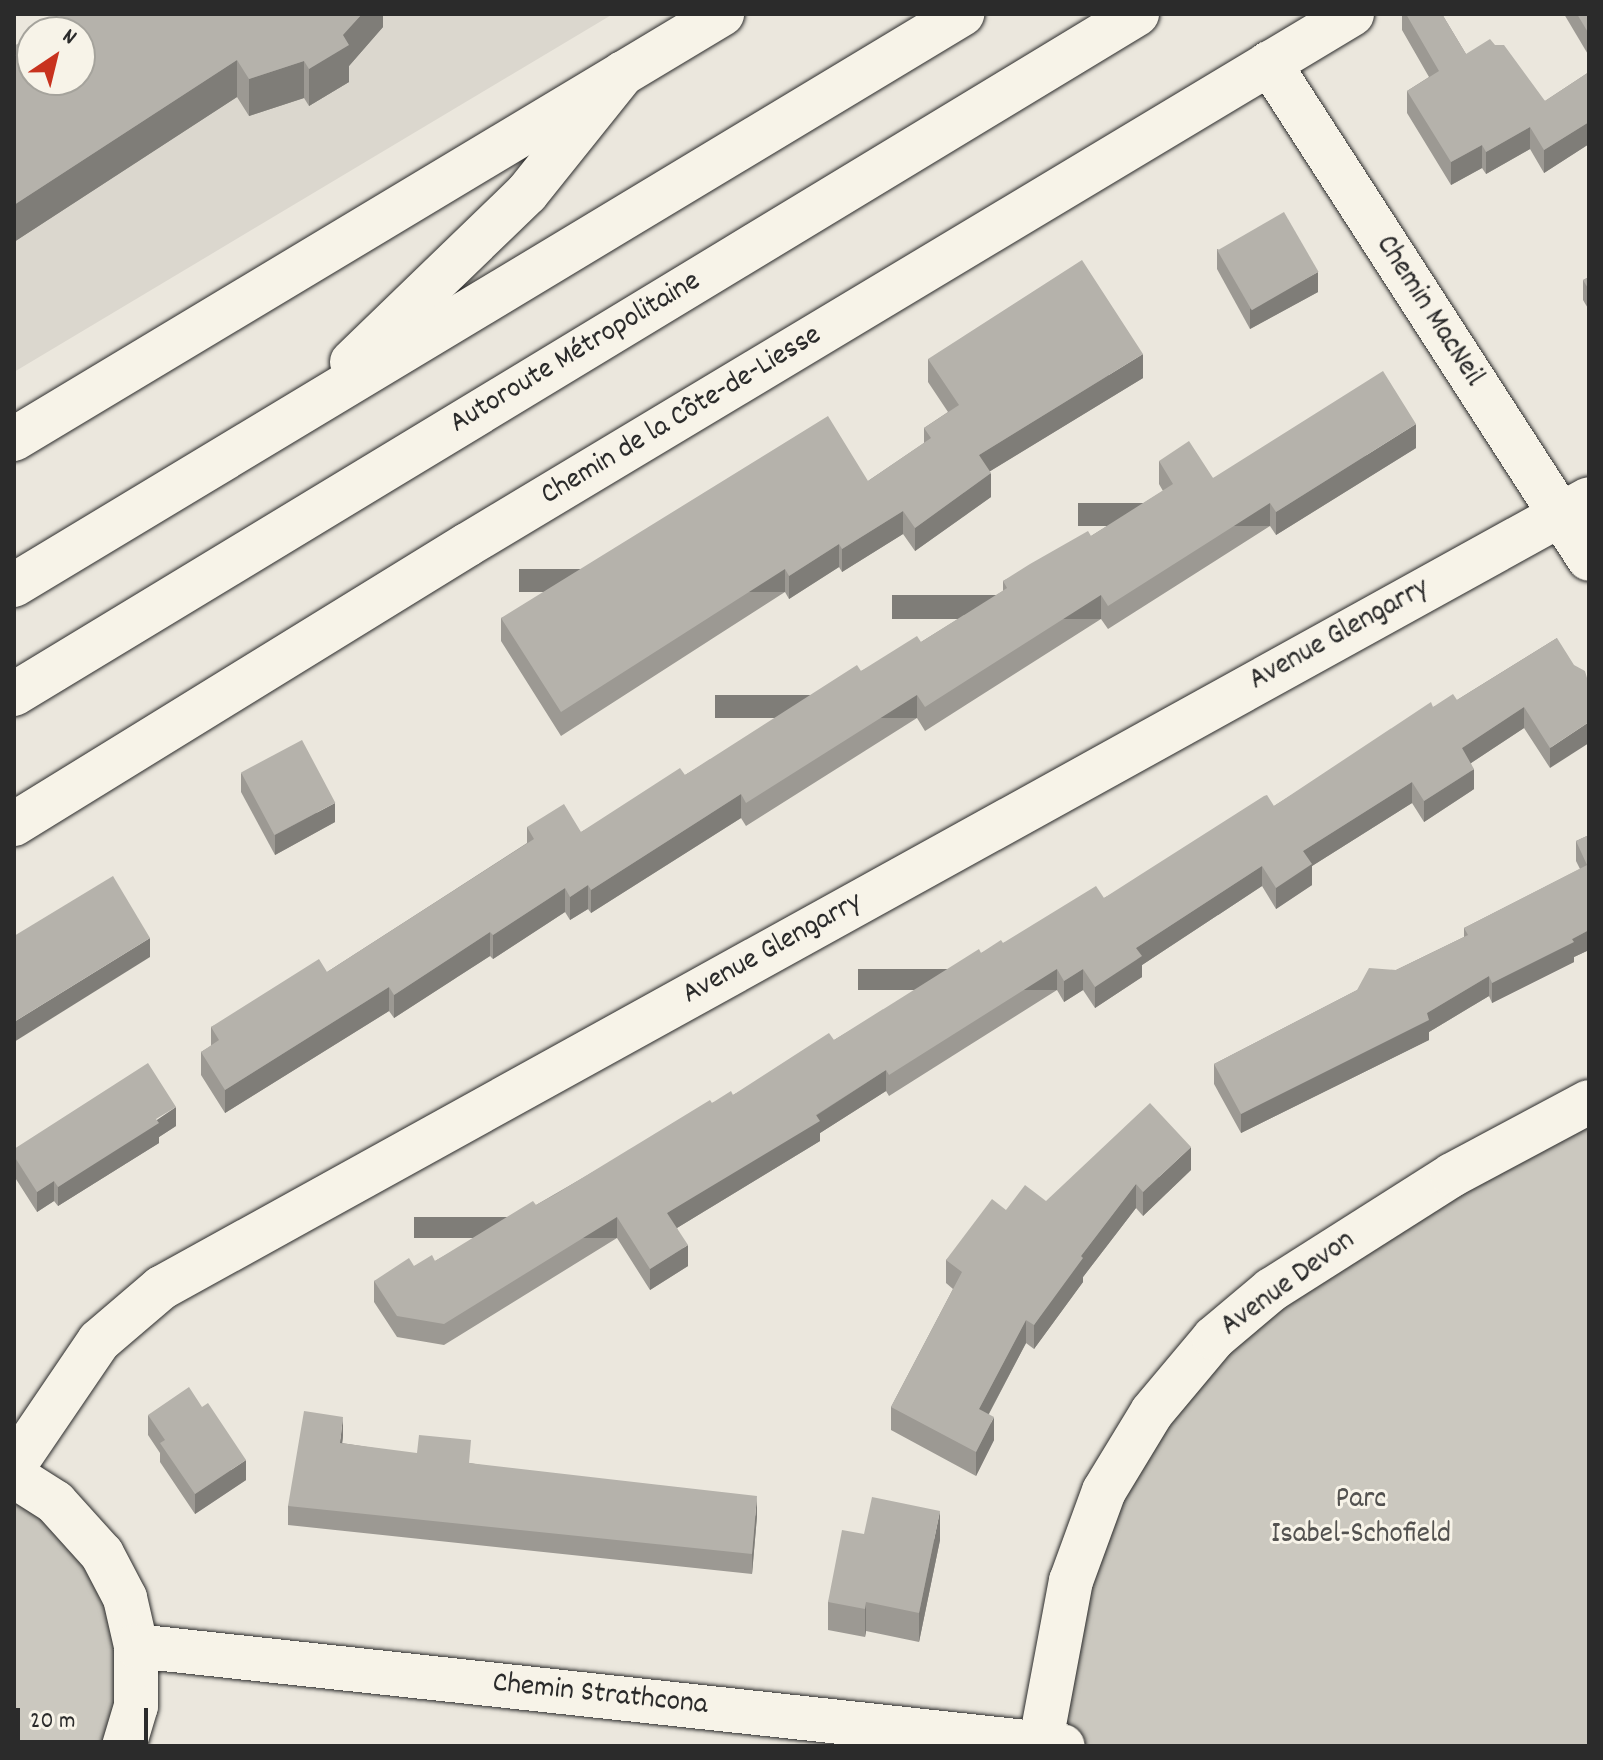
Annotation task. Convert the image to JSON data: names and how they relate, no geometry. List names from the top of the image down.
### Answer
{
  "streets": {
    "main road": [
      "Chemin MacNeil",
      "Autoroute Métropolitaine",
      "Chemin de la Côte-de-Liesse",
      "Avenue Glengarry",
      "Avenue Devon",
      "Chemin Strathcona"
    ]
  },
  "crossings": [
    ["Chemin MacNeil", "Chemin de la Côte-de-Liesse"],
    ["Chemin MacNeil", "Avenue Glengarry"],
    ["Avenue Devon", "Chemin Strathcona"]
  ],
  "parks": ["Parc Isabel-Schofield"],
  "scale_bar": "20 m",
  "north": "top right"
}
